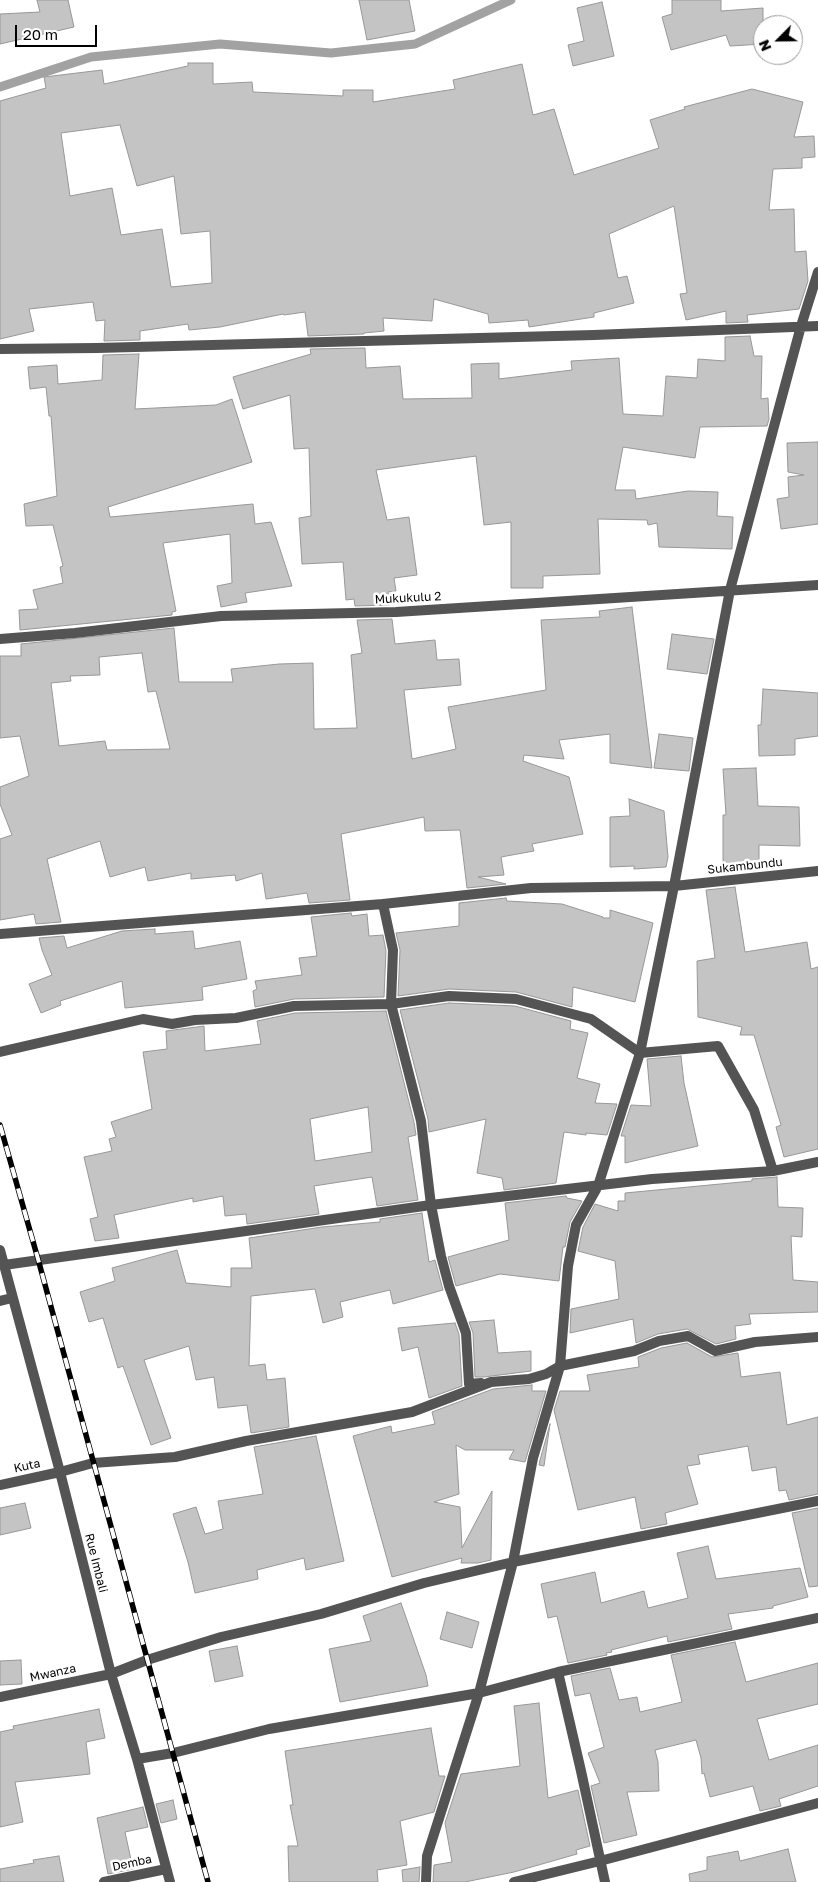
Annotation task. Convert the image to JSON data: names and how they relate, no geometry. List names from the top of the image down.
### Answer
{
  "streets": {
    "street": [
      "Mukukulu 2",
      "Sukambundu",
      "Kuta",
      "Rue Imbali",
      "Mwanza",
      "Demba"
    ]
  },
  "crossings": [
    ["Kuta", "Rue Imbali"],
    ["Rue Imbali", "Mwanza"],
    ["Rue Imbali", "Demba"]
  ],
  "scale_bar": "20 m",
  "north": "bottom left"
}
